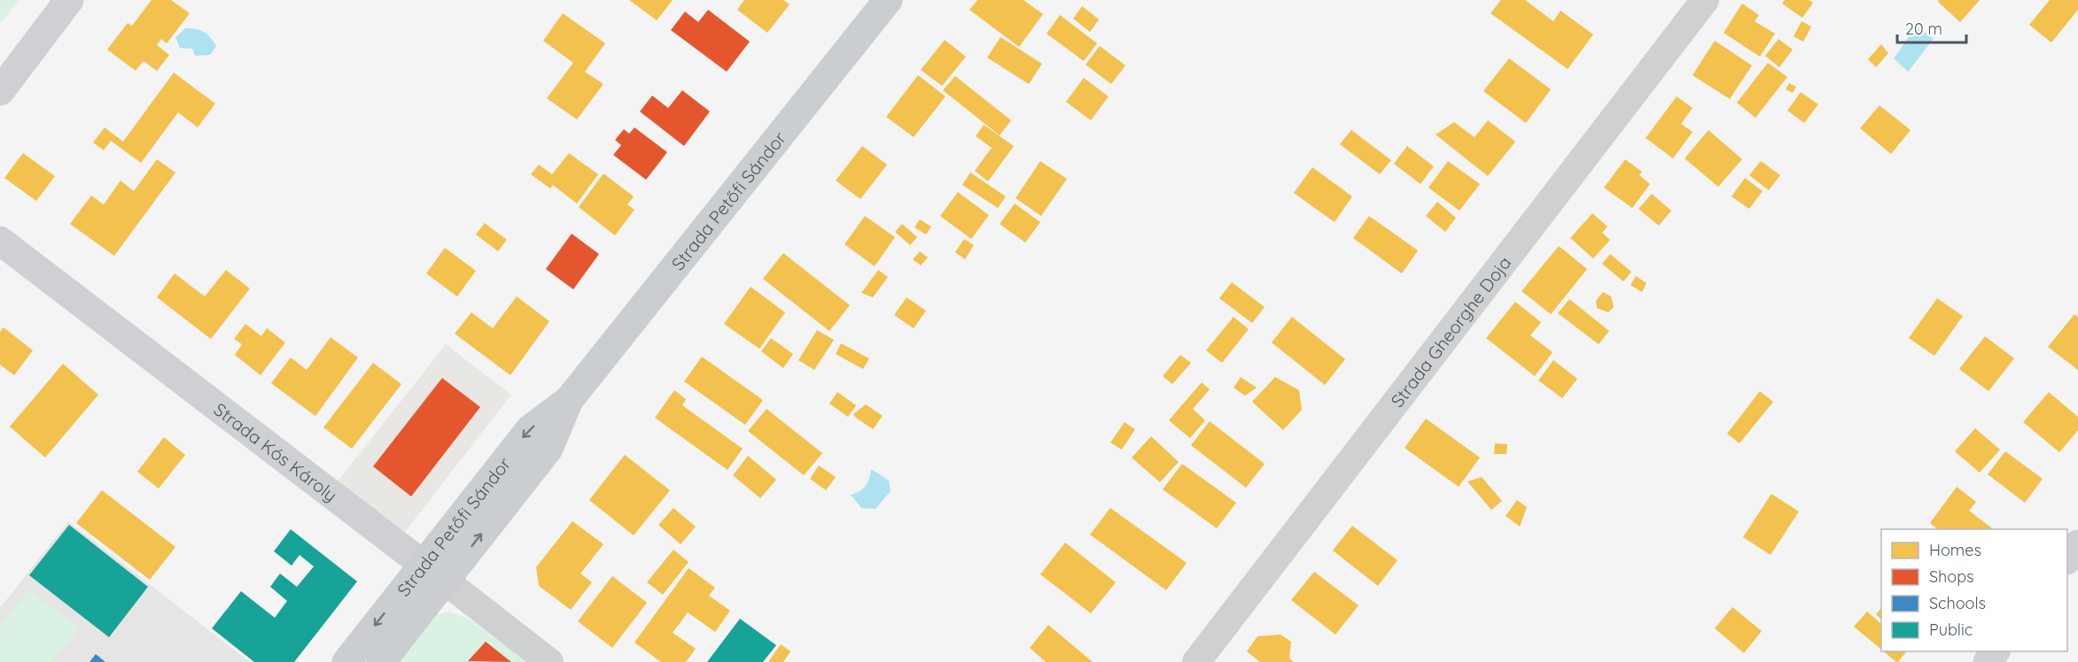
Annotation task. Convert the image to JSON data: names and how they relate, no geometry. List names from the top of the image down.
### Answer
{
  "streets": {
    "main road": ["Strada Petőfi Sándor"],
    "street": ["Strada Gheorghe Doja", "Strada Kós Károly"]
  },
  "crossings": [
    ["Strada Petőfi Sándor", "Strada Kós Károly"]
  ],
  "legend": [
    "Homes",
    "Shops",
    "Schools",
    "Public"
  ],
  "scale_bar": "20 m"
}
